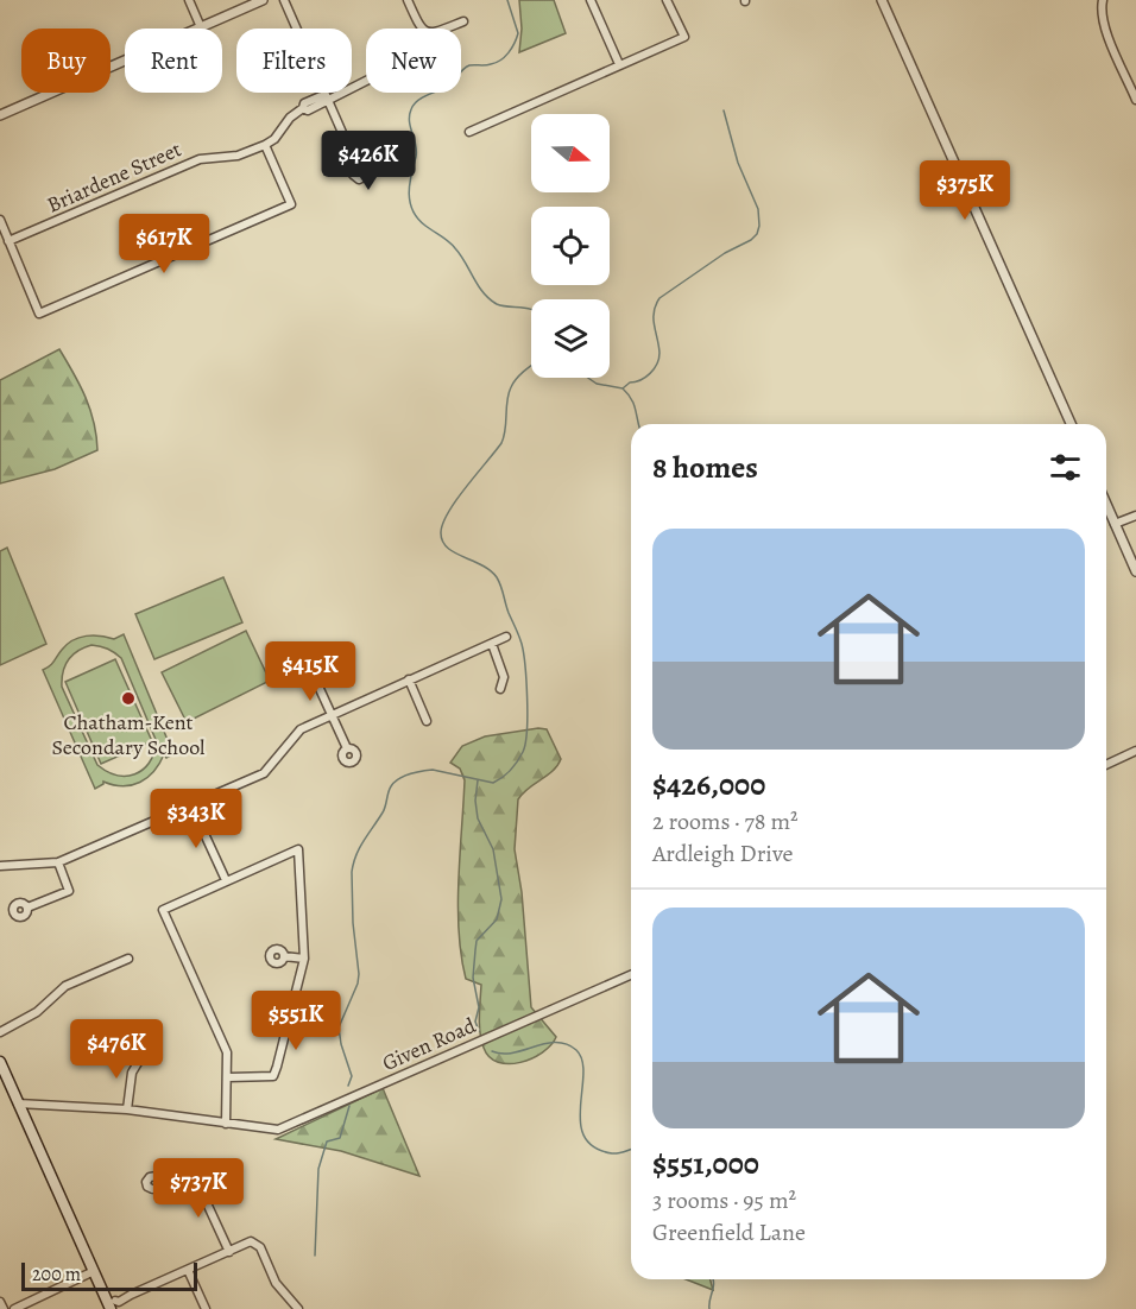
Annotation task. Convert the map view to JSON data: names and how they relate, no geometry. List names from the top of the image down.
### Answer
{
  "streets": {
    "street": ["Briardene Street", "Given Road"]
  },
  "places": ["Chatham-Kent Secondary School"],
  "scale_bar": "200 m",
  "north": "right",
  "page": {
    "chip": [
      "Buy",
      "Rent",
      "Filters",
      "New"
    ],
    "price": [
      "$426K",
      "$375K",
      "$617K",
      "$415K",
      "$343K",
      "$551K",
      "$476K",
      "$737K"
    ],
    "heading": "8 homes",
    "list": [
      {
        "name": "$426,000",
        "note": "2 rooms · 78 m² · Ardleigh Drive"
      },
      {
        "name": "$551,000",
        "note": "3 rooms · 95 m² · Greenfield Lane"
      }
    ],
    "scale": "200 m"
  }
}
